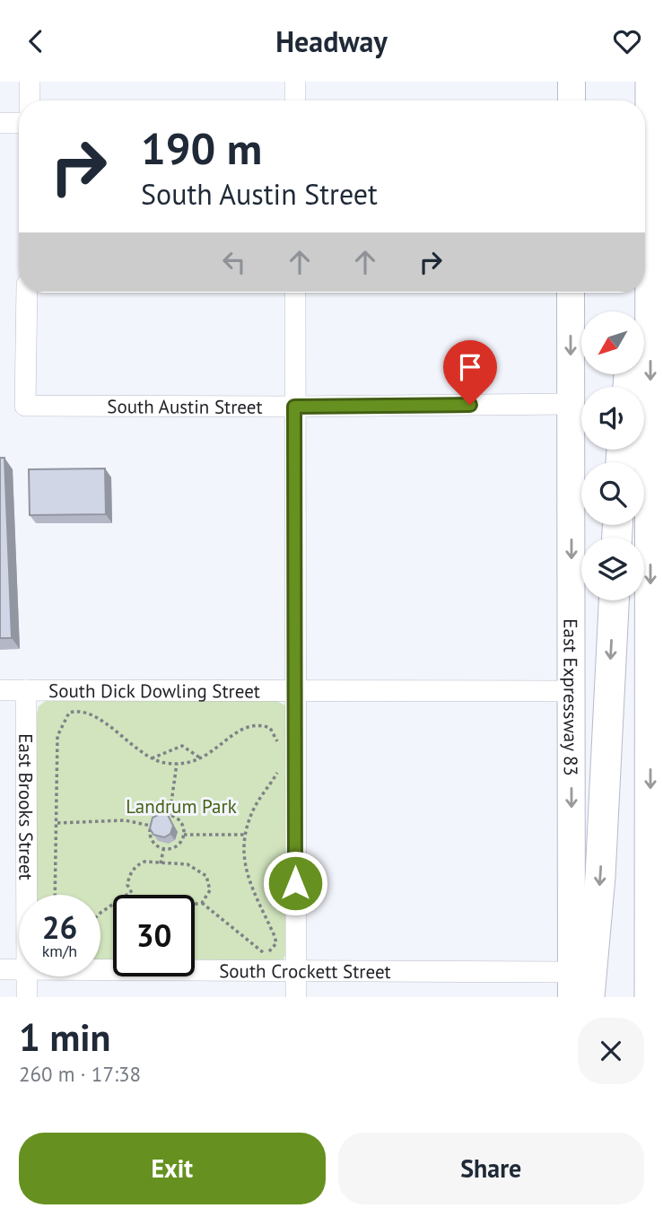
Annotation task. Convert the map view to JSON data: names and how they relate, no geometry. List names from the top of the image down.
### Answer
{
  "streets": {
    "main road": ["East Expressway 83"],
    "street": [
      "South Austin Street",
      "South Dick Dowling Street",
      "East Brooks Street",
      "South Crockett Street"
    ]
  },
  "crossings": [
    ["South Austin Street", "East Expressway 83"],
    ["South Dick Dowling Street", "East Expressway 83"],
    ["South Dick Dowling Street", "East Brooks Street"],
    ["East Expressway 83", "South Crockett Street"]
  ],
  "one_way": ["East Expressway 83"],
  "parks": ["Landrum Park"],
  "north": "bottom left",
  "page": {
    "header": "Headway",
    "turn": ["190 m", "South Austin Street"],
    "speed": "26 km/h",
    "limit": "30",
    "heading": ["1 min", "260 m · 17:38"],
    "buttons": ["Exit", "Share"]
  }
}
